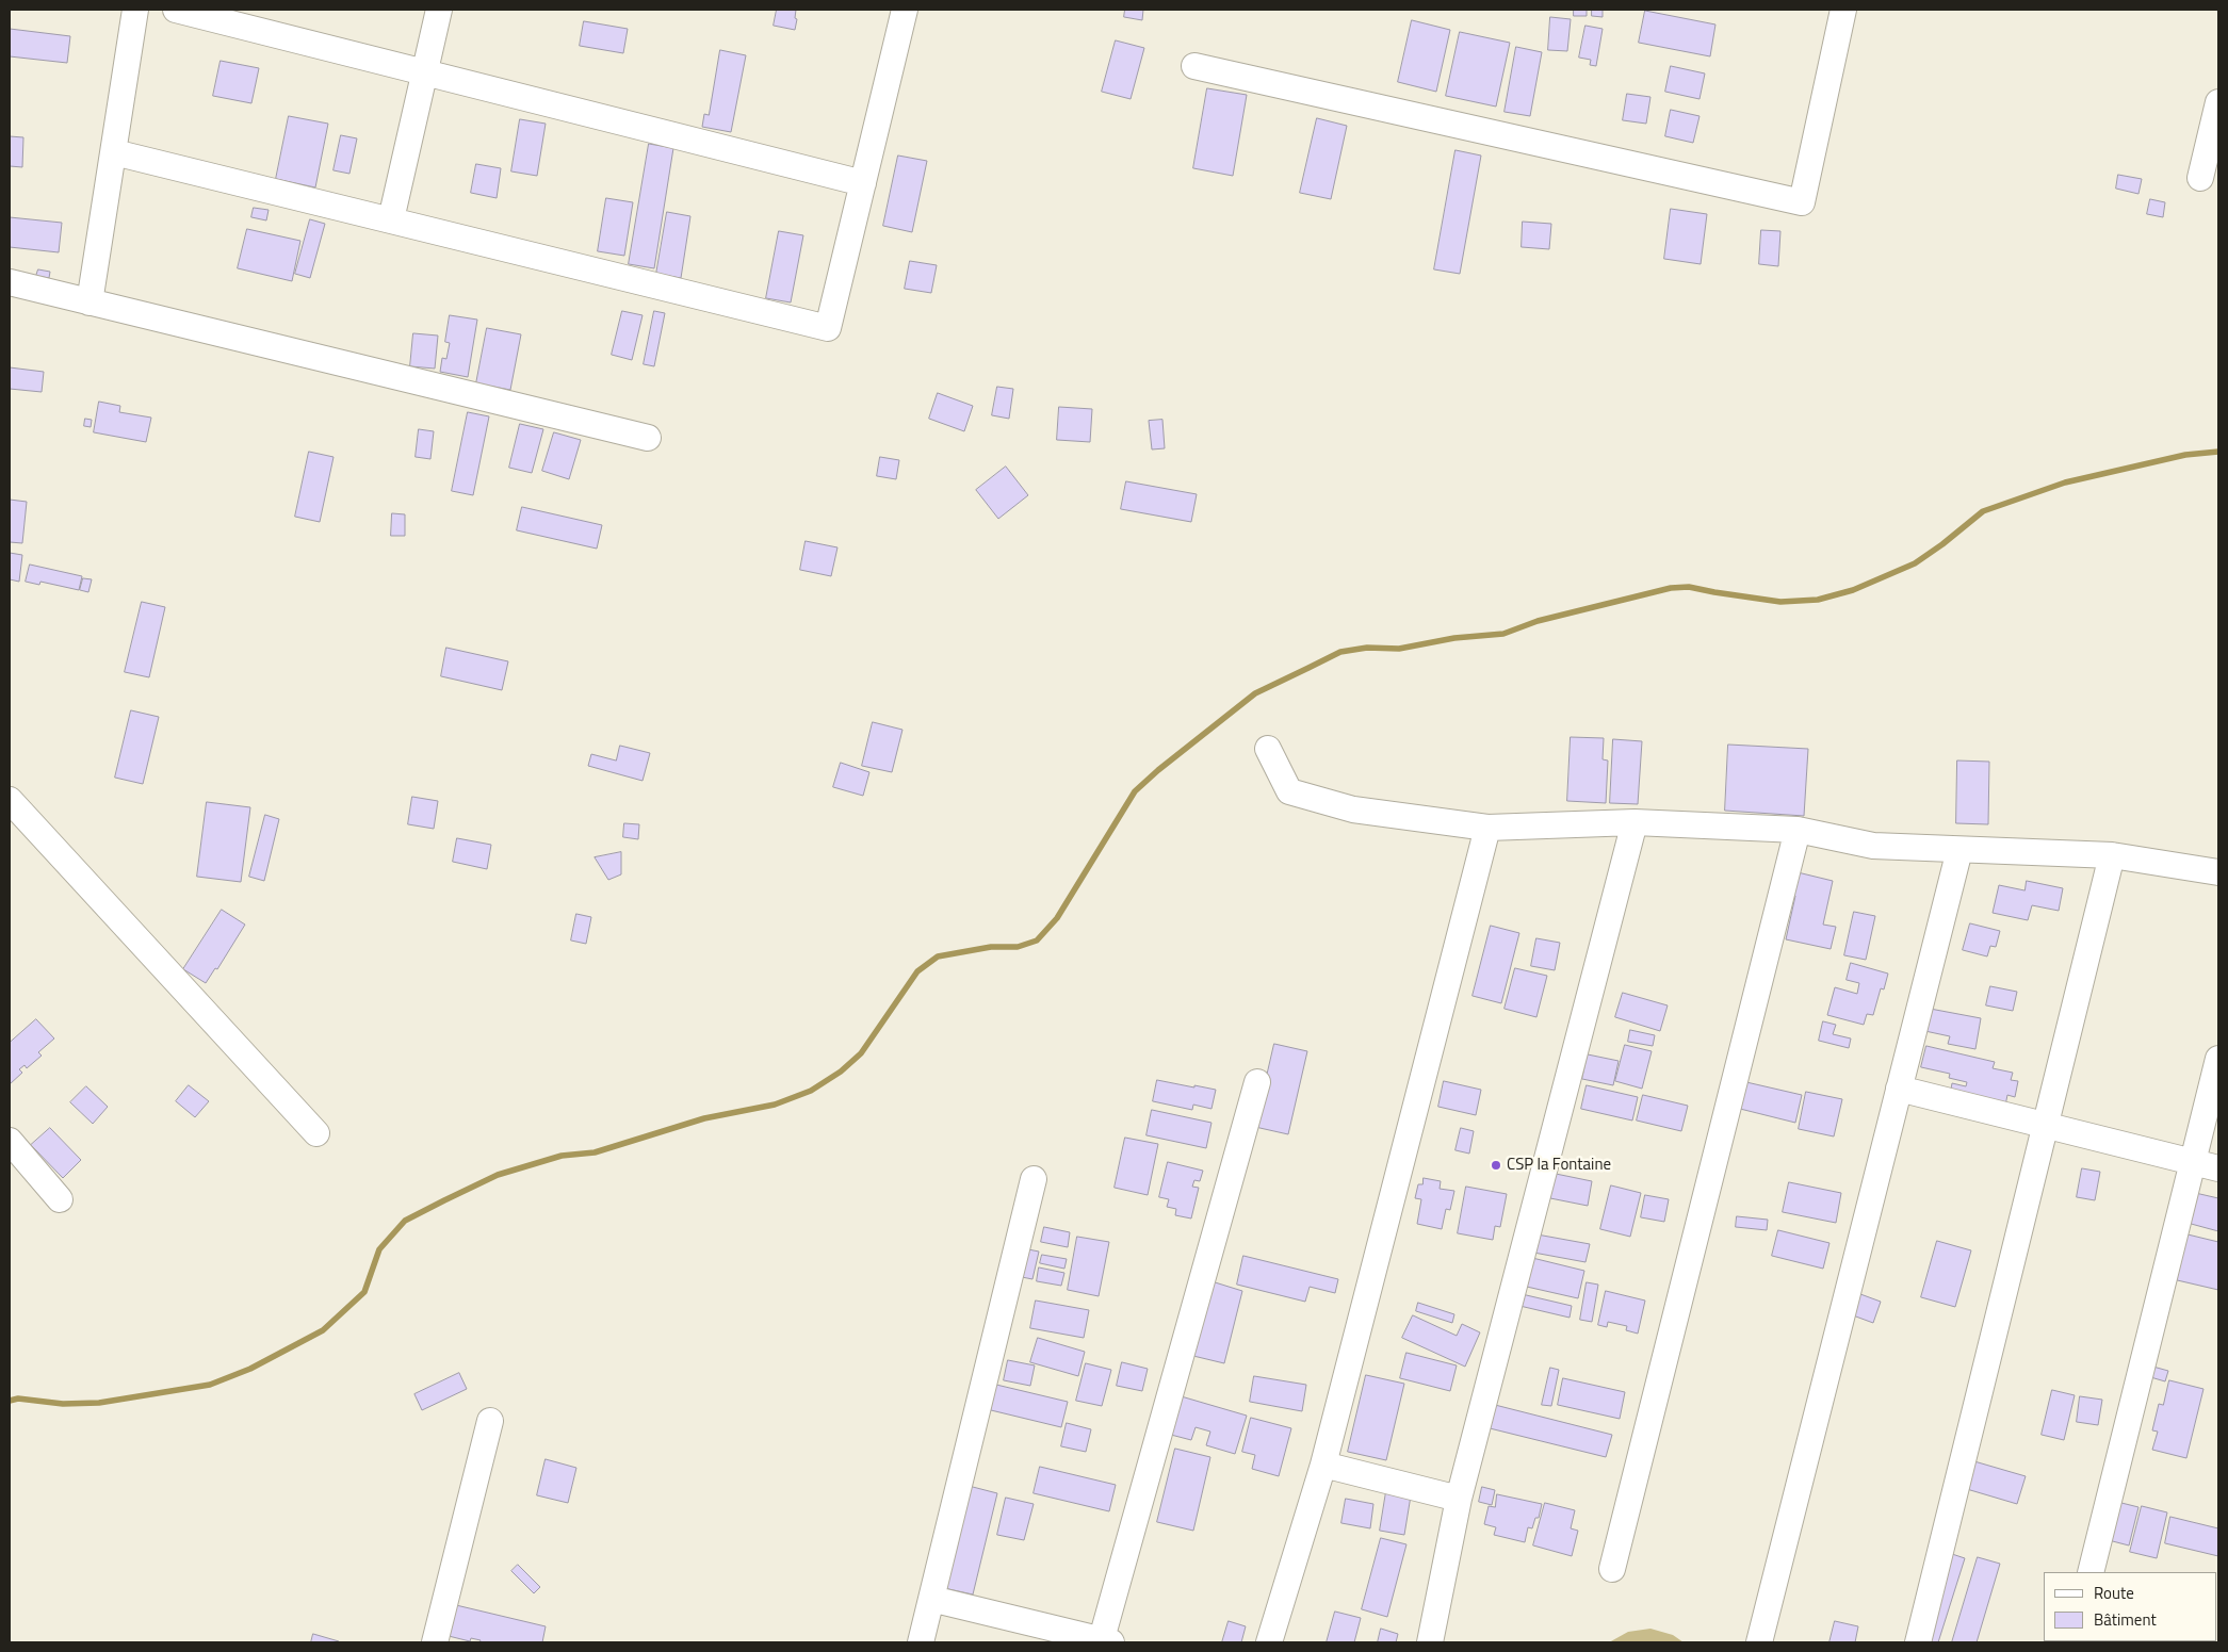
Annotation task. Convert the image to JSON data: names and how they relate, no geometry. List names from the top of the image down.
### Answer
{
  "places": ["CSP la Fontaine"],
  "legend": ["Route", "Bâtiment"]
}
